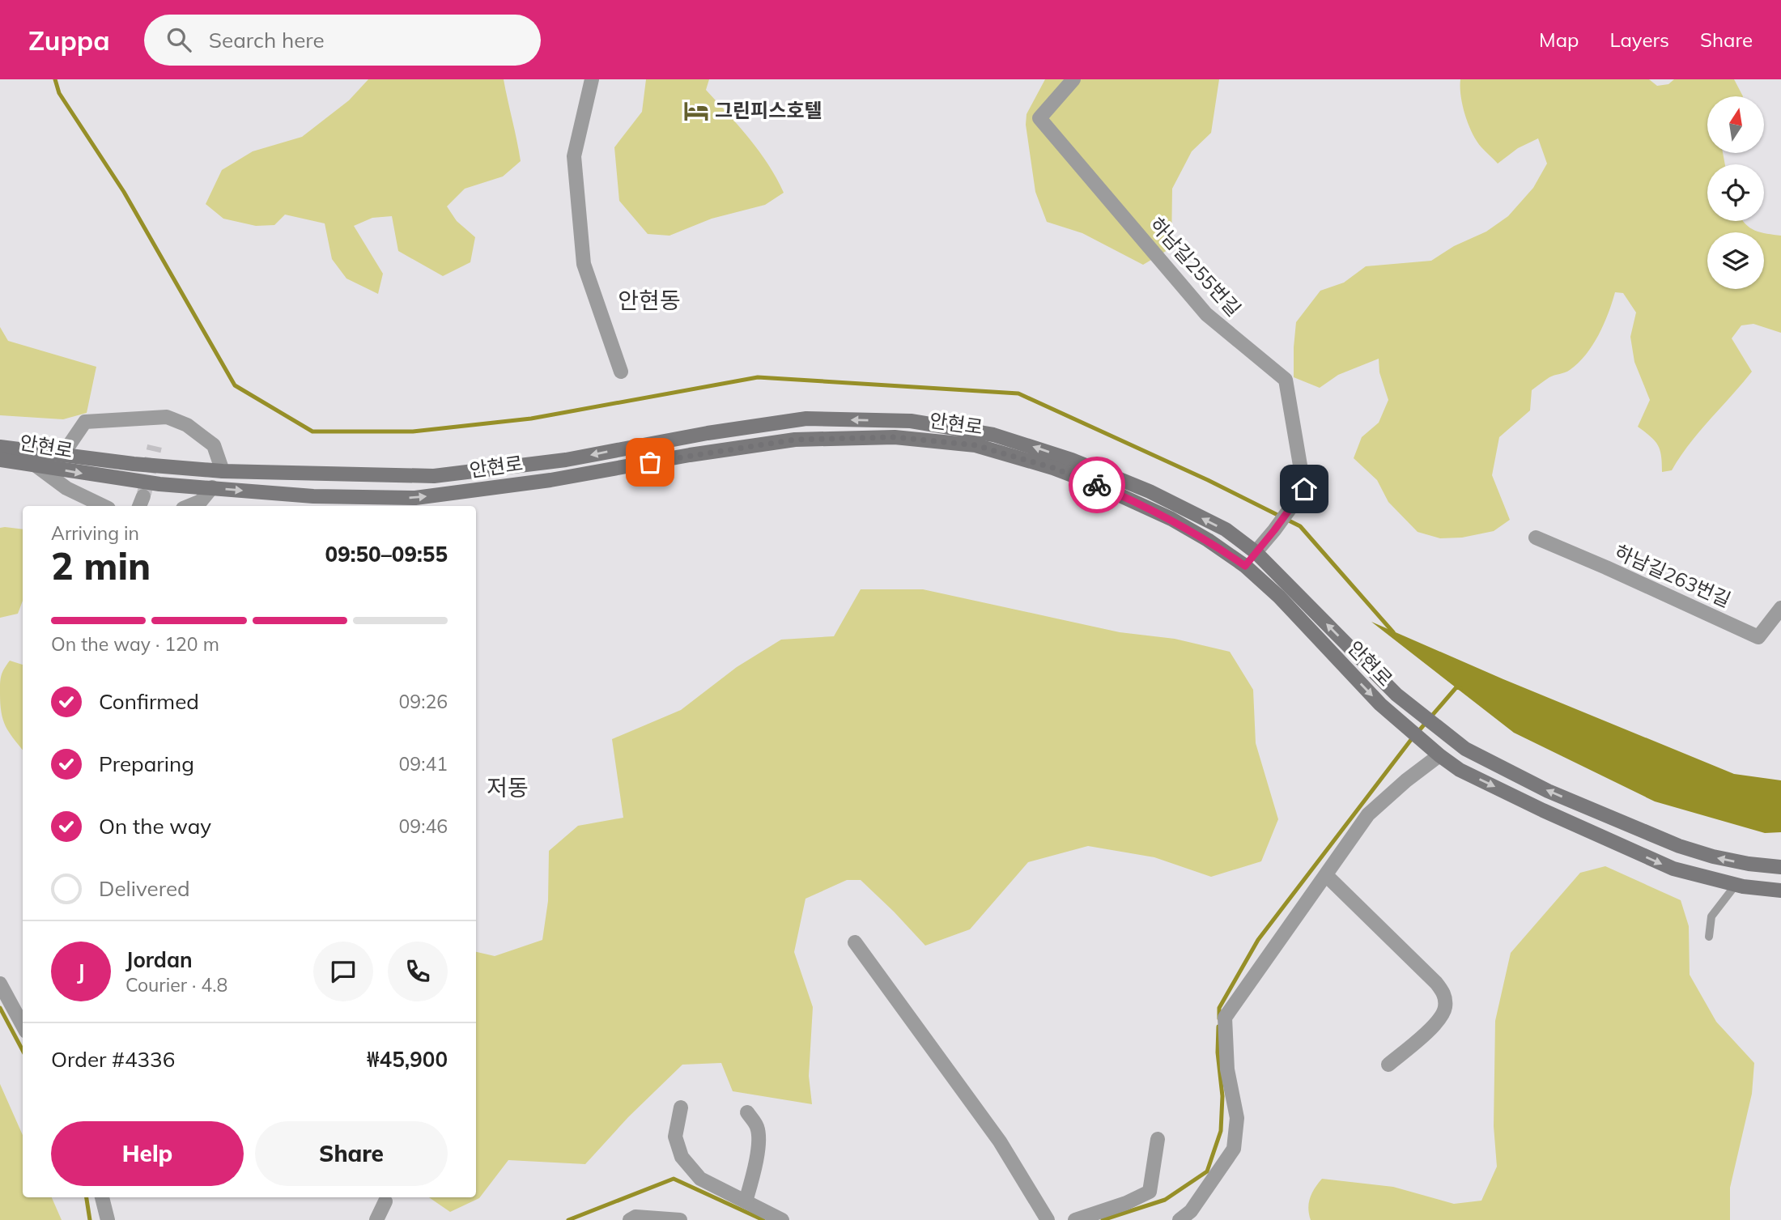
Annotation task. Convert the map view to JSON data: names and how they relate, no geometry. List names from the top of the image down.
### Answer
{
  "streets": {
    "street": ["하남길255번길", "안현로", "하남길263번길"]
  },
  "crossings": [
    ["하남길255번길", "안현로"]
  ],
  "districts": ["안현동", "저동"],
  "places": {
    "hotel": ["그린피스호텔"]
  },
  "north": "top",
  "page": {
    "header": "Zuppa",
    "search": "Search here",
    "nav": ["Map", "Layers", "Share"],
    "heading": ["2 min", "Arriving in", "09:50–09:55"],
    "panel": [
      "Jordan",
      "Courier · 4.8",
      "Order #4336",
      "₩45,900"
    ],
    "bar": "On the way · 120 m",
    "list": [
      ["Confirmed", "09:26"],
      ["Preparing", "09:41"],
      ["On the way", "09:46"],
      "Delivered"
    ],
    "round": "J",
    "buttons": ["Help", "Share"]
  }
}
